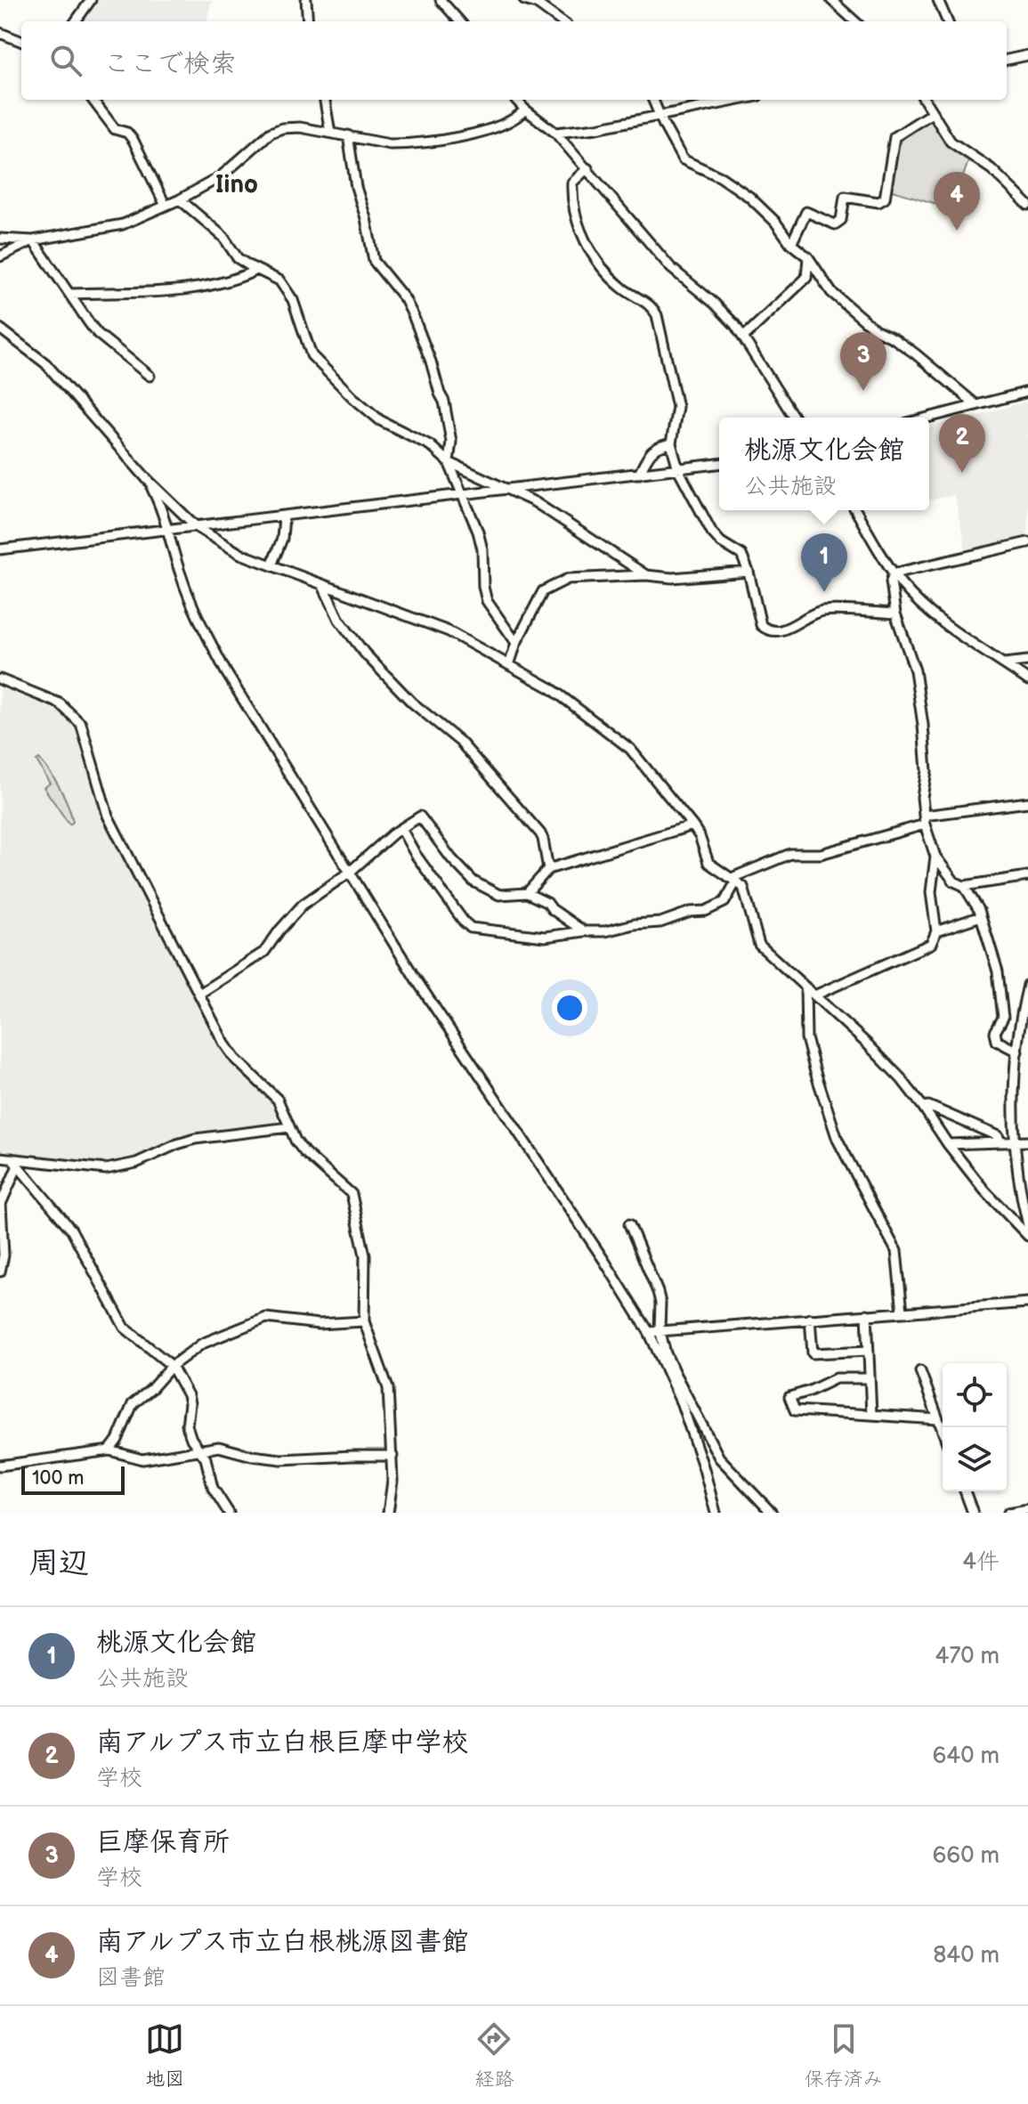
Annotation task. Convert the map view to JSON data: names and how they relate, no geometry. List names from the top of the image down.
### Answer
{
  "districts": ["Iino"],
  "scale_bar": "100 m",
  "page": {
    "search": "ここで検索",
    "pins": [
      "4",
      "3",
      "2",
      "1"
    ],
    "popup": ["桃源文化会館", "公共施設"],
    "scale": "100 m",
    "heading": ["周辺", "4件"],
    "list": [
      {
        "mark": "1",
        "name": "桃源文化会館",
        "note": "公共施設",
        "value": "470 m"
      },
      {
        "mark": "2",
        "name": "南アルプス市立白根巨摩中学校",
        "note": "学校",
        "value": "640 m"
      },
      {
        "mark": "3",
        "name": "巨摩保育所",
        "note": "学校",
        "value": "660 m"
      },
      {
        "mark": "4",
        "name": "南アルプス市立白根桃源図書館",
        "note": "図書館",
        "value": "840 m"
      }
    ],
    "nav": ["地図", "経路", "保存済み"]
  }
}
